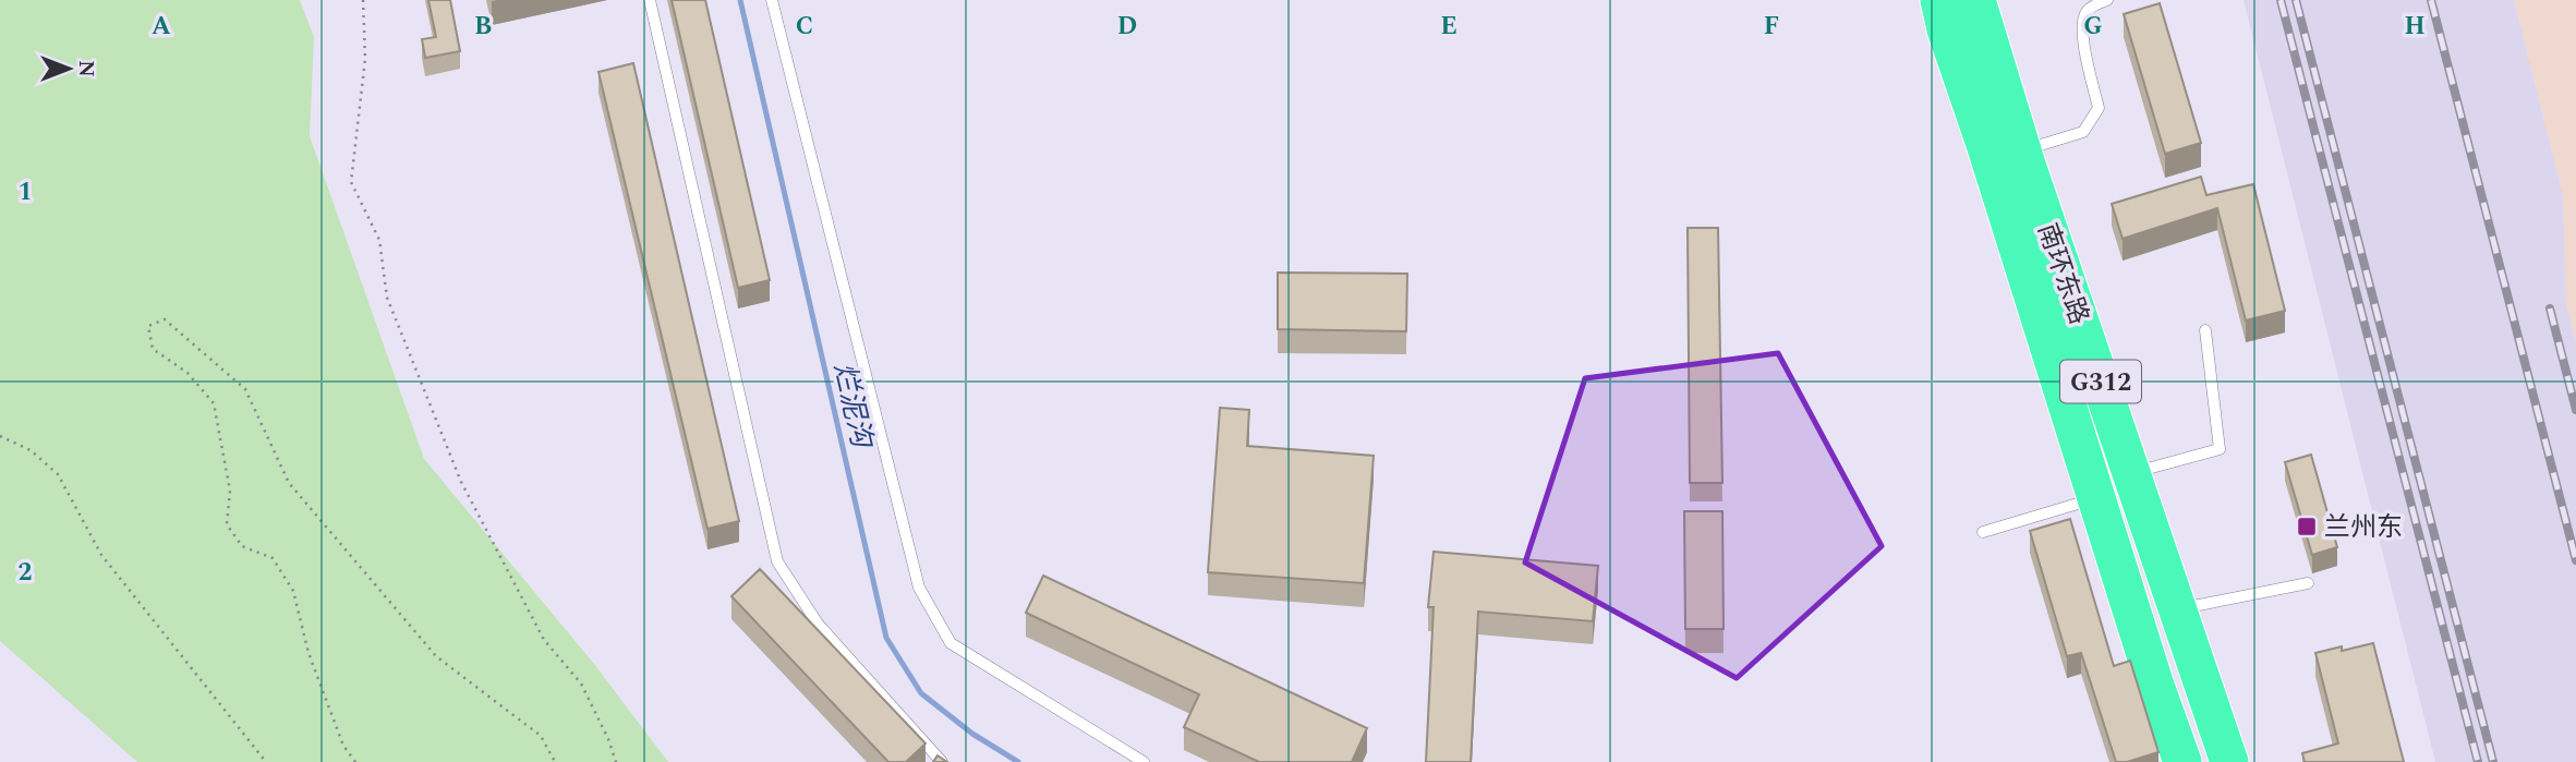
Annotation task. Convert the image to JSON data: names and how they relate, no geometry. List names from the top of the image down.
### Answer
{
  "streets": {
    "highway": ["南环东路", "G312"]
  },
  "water": ["烂泥沟"],
  "places": {
    "transit": ["兰州东"]
  },
  "north": "right",
  "grid": {
    "columns": [
      "A",
      "B",
      "C",
      "D",
      "E",
      "F",
      "G",
      "H"
    ],
    "rows": ["1", "2"]
  }
}
